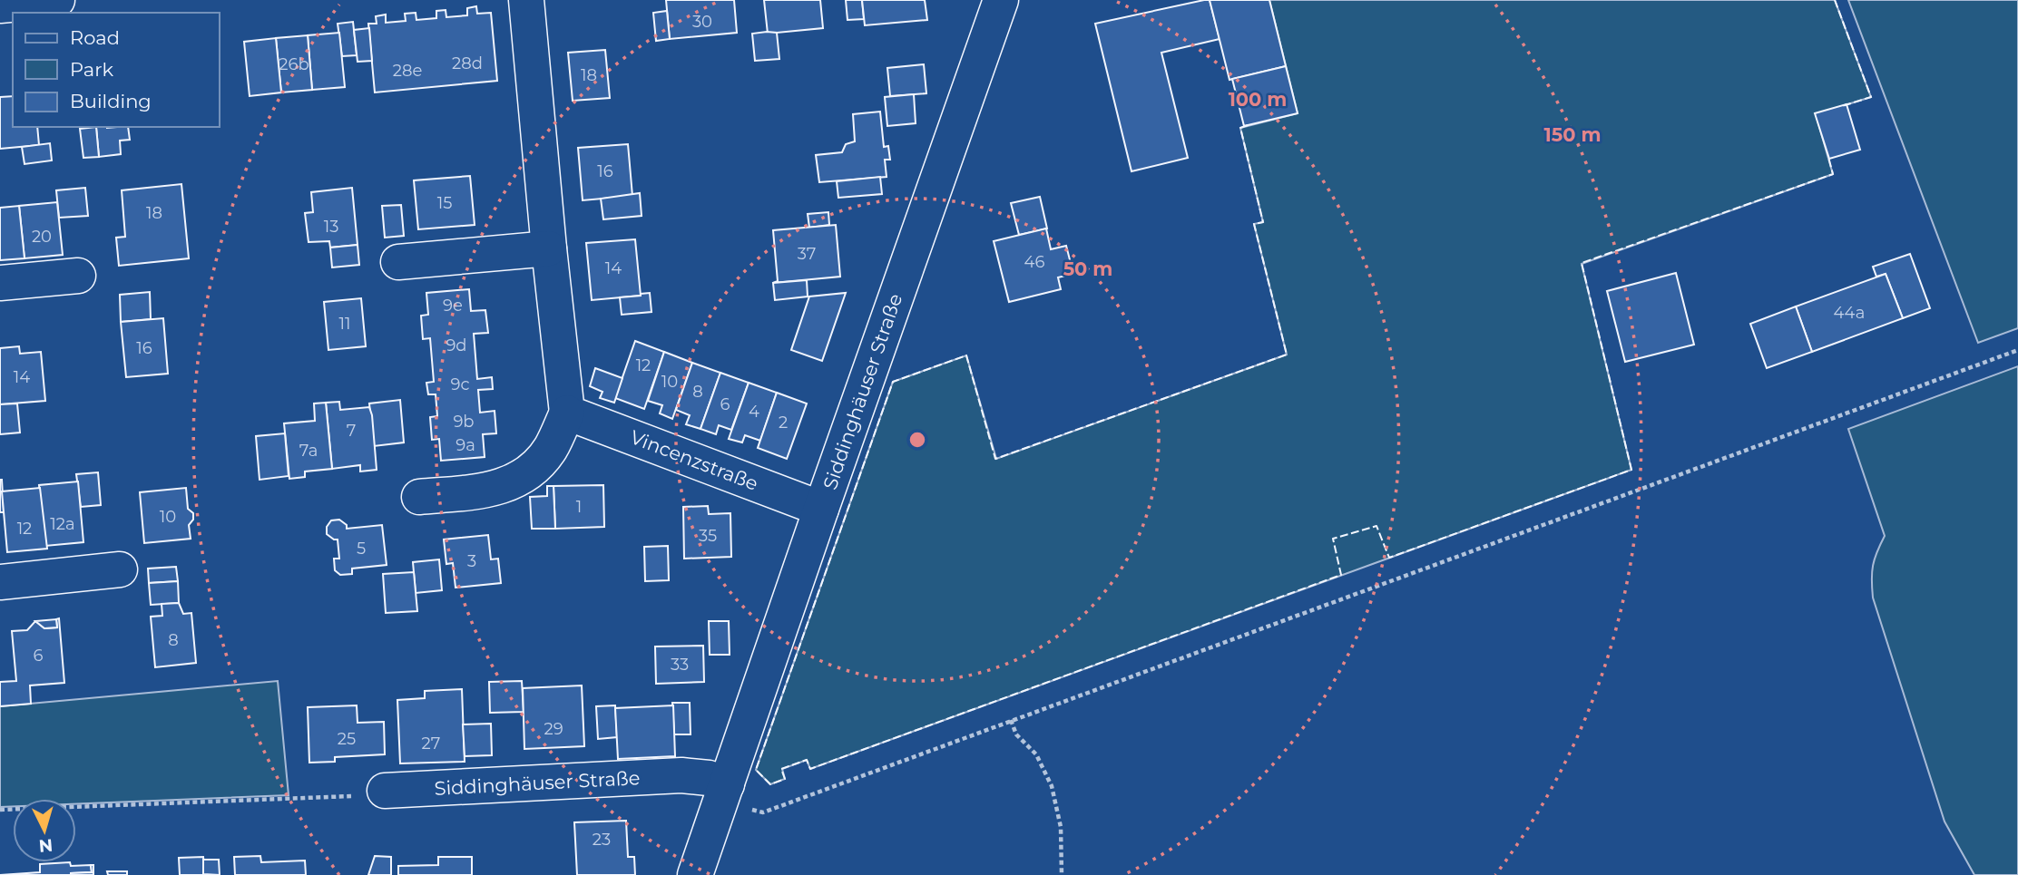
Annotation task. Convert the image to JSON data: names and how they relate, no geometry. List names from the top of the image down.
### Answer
{
  "streets": {
    "street": ["Siddinghäuser Straße", "Vincenzstraße"]
  },
  "crossings": [
    ["Siddinghäuser Straße", "Vincenzstraße"]
  ],
  "house_numbers": [
    "30",
    "28d",
    "26b",
    "28e",
    "18",
    "16",
    "15",
    "18",
    "13",
    "20",
    "37",
    "46",
    "14",
    "9e",
    "44a",
    "11",
    "9d",
    "16",
    "12",
    "14",
    "10",
    "9c",
    "8",
    "6",
    "4",
    "9b",
    "2",
    "7",
    "9a",
    "7a",
    "1",
    "10",
    "12a",
    "12",
    "35",
    "5",
    "3",
    "8",
    "6",
    "33",
    "29",
    "25",
    "27",
    "23"
  ],
  "legend": ["Road", "Park", "Building"],
  "north": "bottom",
  "rings": ["100 m", "150 m", "50 m"]
}
